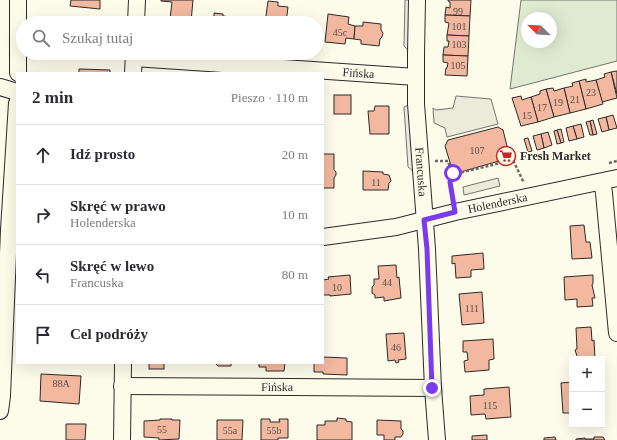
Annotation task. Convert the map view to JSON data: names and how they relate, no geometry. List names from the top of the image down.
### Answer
{
  "streets": {
    "street": ["Fińska", "Francuska", "Holenderska"]
  },
  "crossings": [
    ["Fińska", "Francuska"],
    ["Francuska", "Holenderska"]
  ],
  "places": {
    "supermarket": ["Fresh Market"]
  },
  "house_numbers": [
    "99",
    "101",
    "45c",
    "103",
    "105",
    "23",
    "21",
    "19",
    "17",
    "15",
    "107",
    "11",
    "44",
    "10",
    "111",
    "46",
    "88A",
    "115",
    "55",
    "55a",
    "55b"
  ],
  "north": "top left",
  "page": {
    "search": "Szukaj tutaj",
    "heading": ["2 min", "Pieszo · 110 m"],
    "list": [
      ["Idź prosto", "20 m"],
      ["Skręć w prawo", "Holenderska", "10 m"],
      ["Skręć w lewo", "Francuska", "80 m"],
      "Cel podróży"
    ],
    "map_buttons": ["+", "−"]
  }
}
